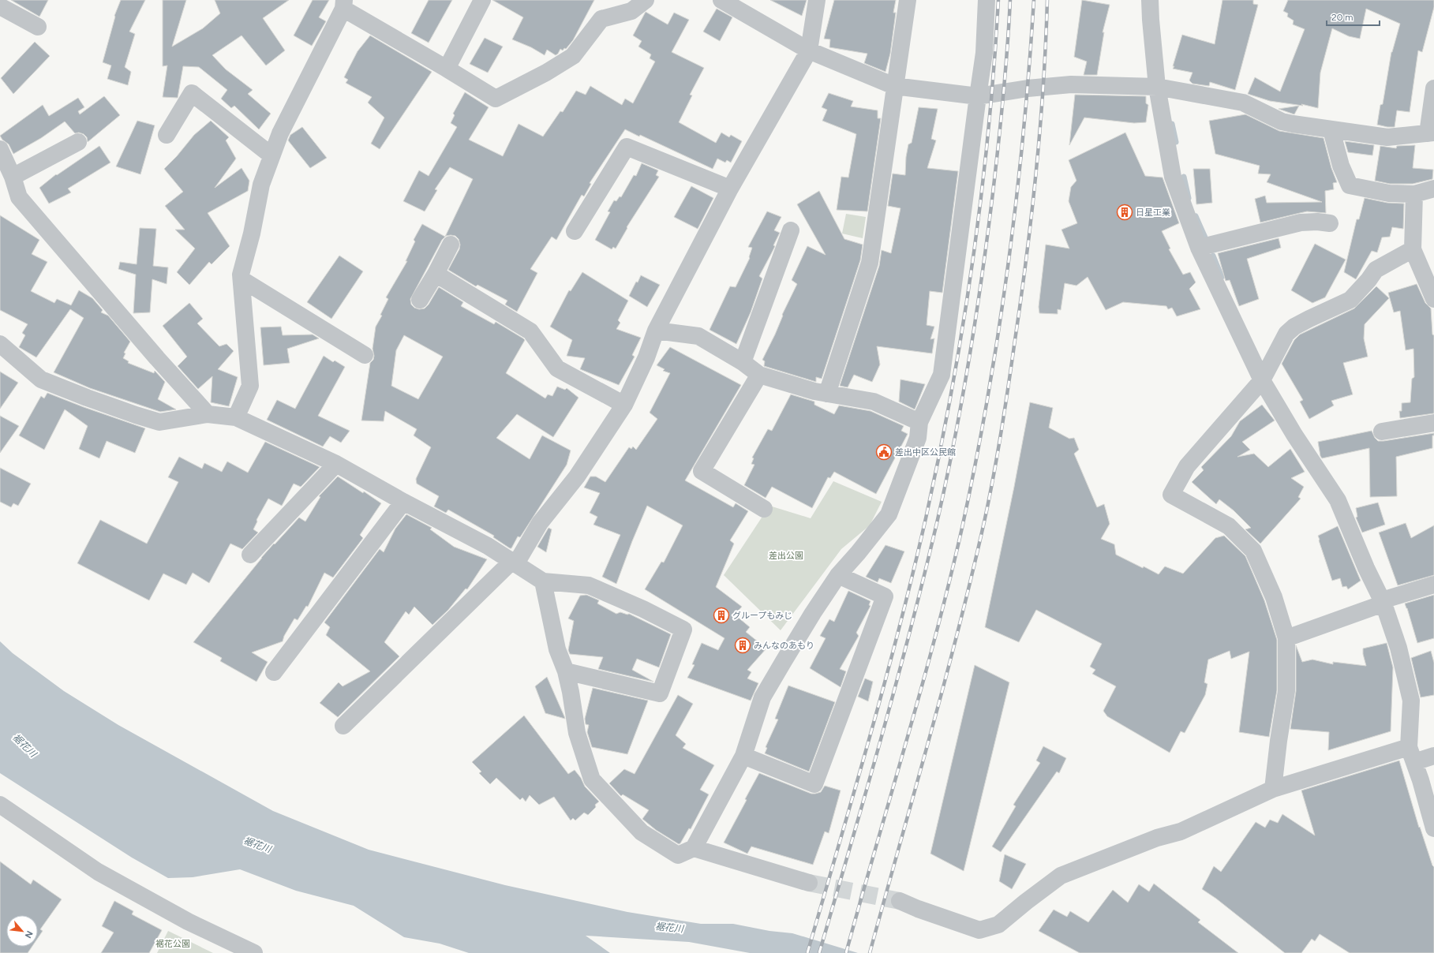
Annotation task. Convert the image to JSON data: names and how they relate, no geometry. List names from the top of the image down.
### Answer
{
  "water": ["裾花川"],
  "parks": ["差出公園", "裾花公園"],
  "places": {
    "building": ["日星工業", "グループもみじ", "みんなのあもり"],
    "public building": ["差出中区公民館"]
  },
  "scale_bar": "20 m",
  "north": "bottom right"
}
